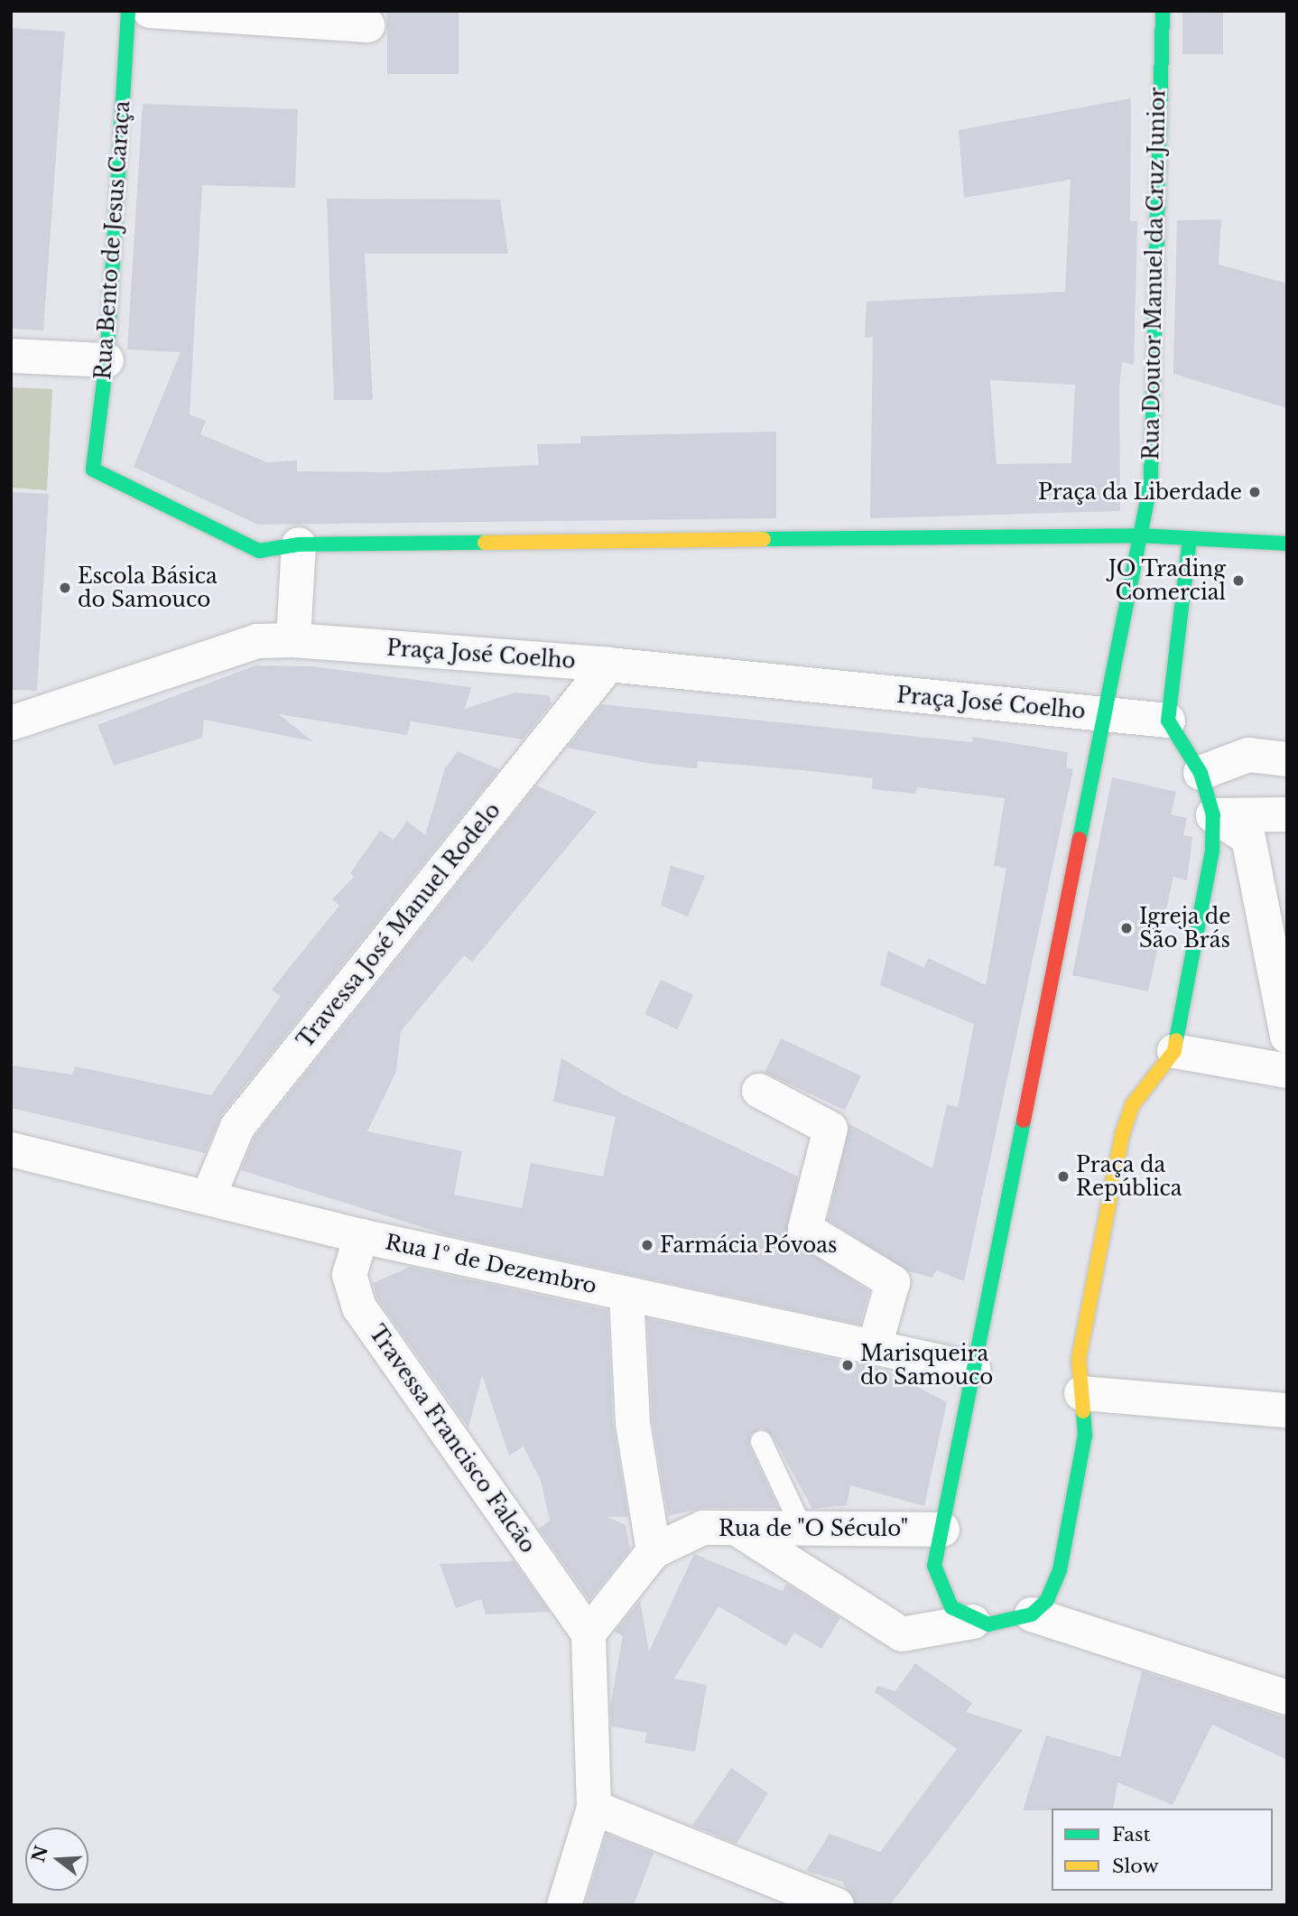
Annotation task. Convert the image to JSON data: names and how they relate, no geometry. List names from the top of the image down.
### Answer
{
  "streets": {
    "street": [
      "Rua Bento de Jesus Caraça",
      "Rua Doutor Manuel da Cruz Junior",
      "Praça José Coelho",
      "Travessa José Manuel Rodelo",
      "Rua 1º de Dezembro",
      "Travessa Francisco Falcão",
      "Rua de \"O Século\""
    ]
  },
  "crossings": [
    ["Rua Doutor Manuel da Cruz Junior", "Praça José Coelho"],
    ["Praça José Coelho", "Travessa José Manuel Rodelo"],
    ["Travessa José Manuel Rodelo", "Rua 1º de Dezembro"],
    ["Rua 1º de Dezembro", "Travessa Francisco Falcão"],
    ["Travessa Francisco Falcão", "Rua de \"O Século\""]
  ],
  "places": [
    "Praça da Liberdade",
    "JO Trading Comercial",
    "Escola Básica do Samouco",
    "Igreja de São Brás",
    "Praça da República",
    "Farmácia Póvoas",
    "Marisqueira do Samouco"
  ],
  "legend": ["Fast", "Slow"],
  "north": "left"
}
